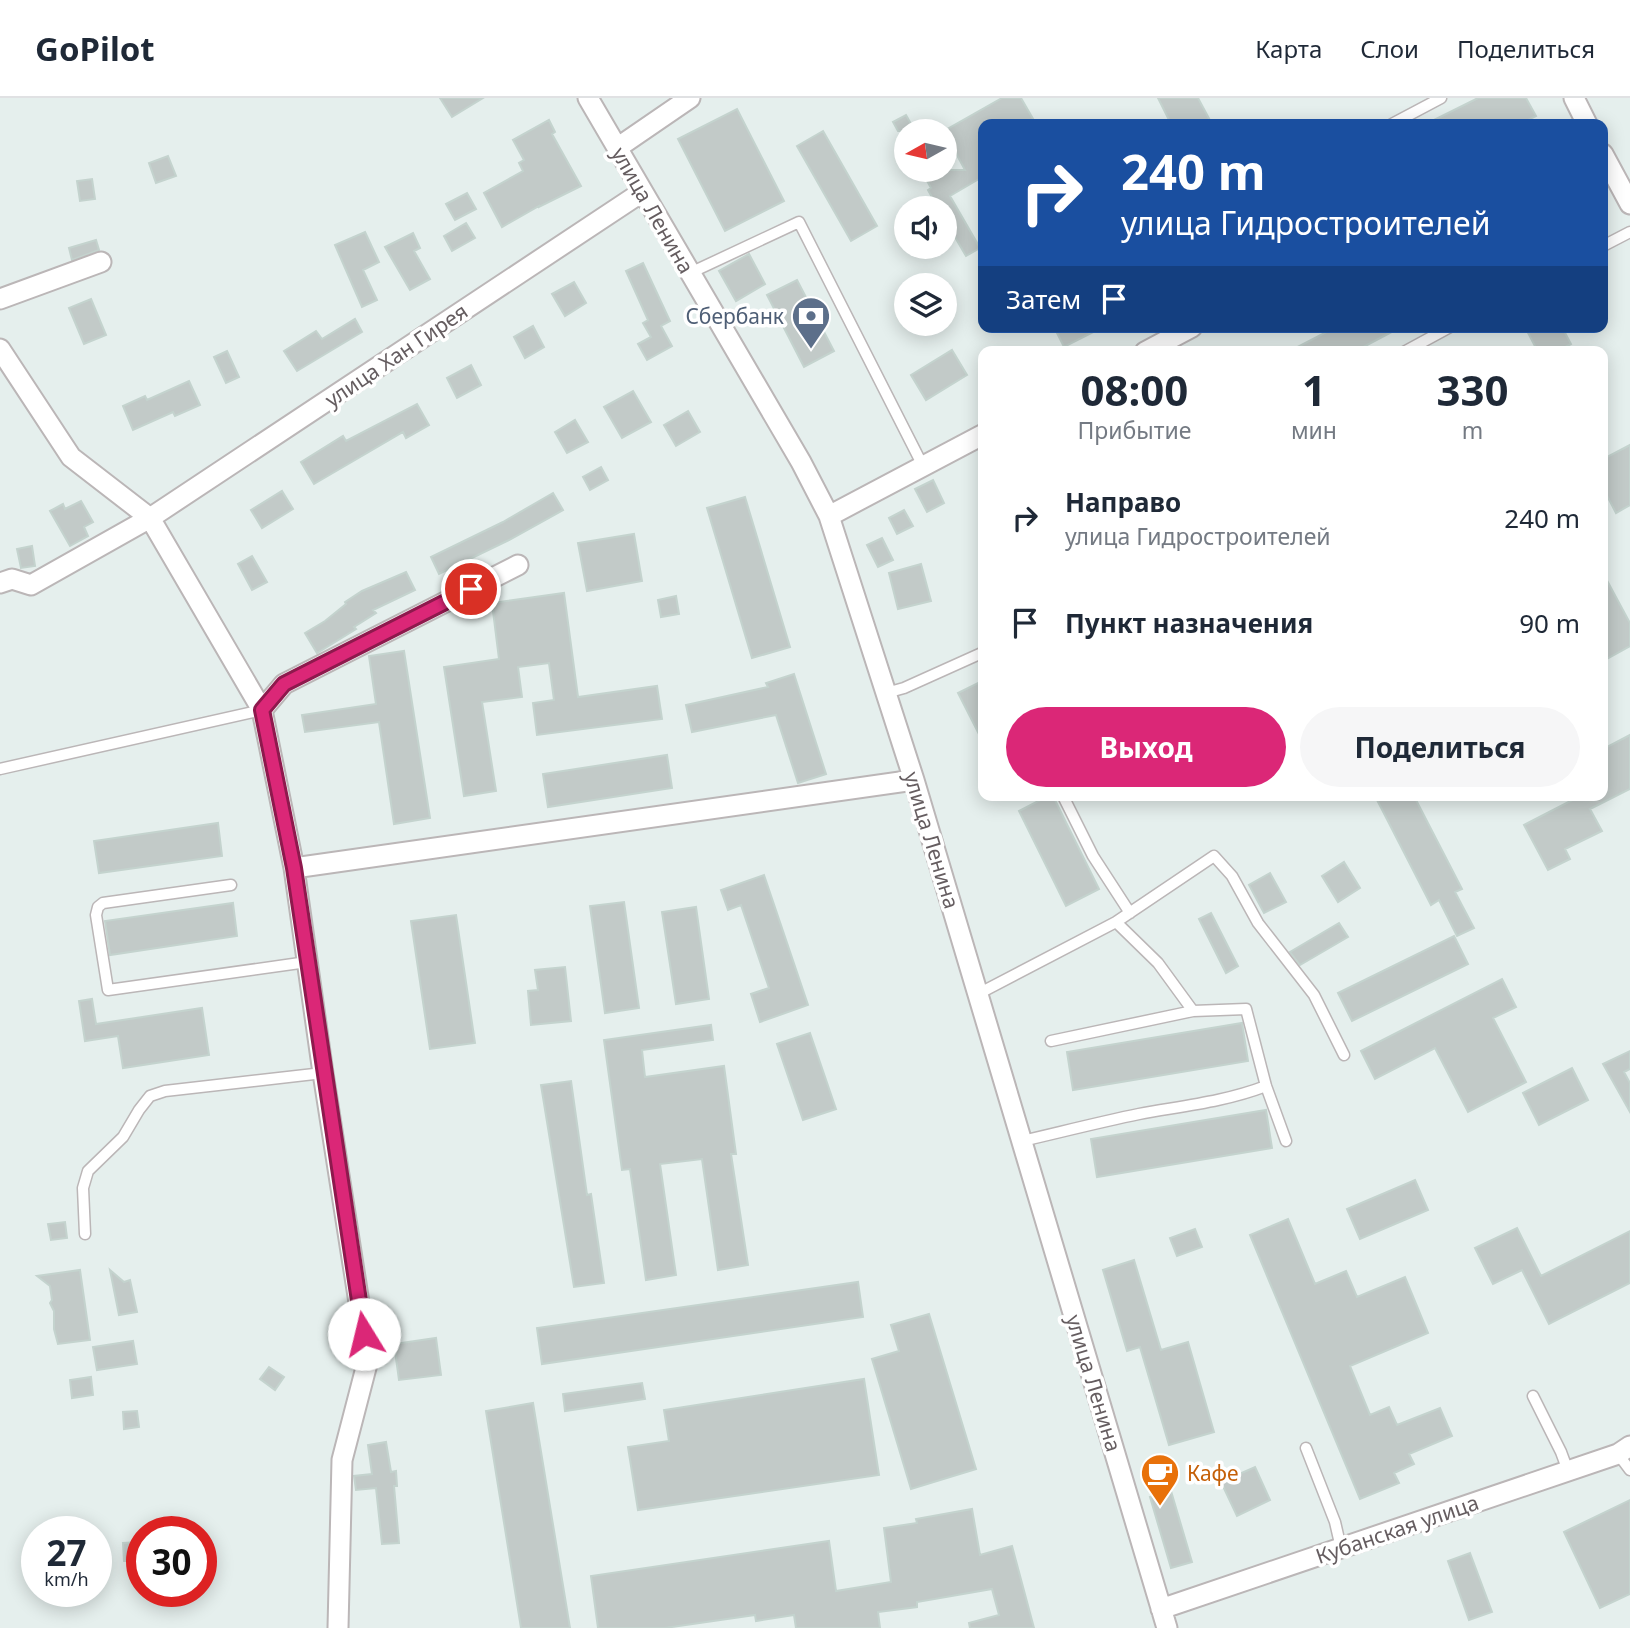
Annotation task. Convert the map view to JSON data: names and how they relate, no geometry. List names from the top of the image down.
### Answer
{
  "streets": {
    "street": ["улица Ленина", "улица Хан Гирея", "Кубанская улица"]
  },
  "crossings": [
    ["улица Ленина", "улица Хан Гирея"],
    ["улица Ленина", "Кубанская улица"]
  ],
  "places": {
    "bank": ["Сбербанк"],
    "cafe": ["Кафе"]
  },
  "north": "left",
  "page": {
    "header": "GoPilot",
    "nav": ["Карта", "Слои", "Поделиться"],
    "turn": ["240 m", "улица Гидростроителей"],
    "then": "Затем",
    "eta": [
      "08:00",
      "Прибытие",
      "1",
      "мин",
      "330",
      "m"
    ],
    "list": [
      {
        "name": "Направо",
        "note": "улица Гидростроителей",
        "value": "240 m"
      },
      {
        "name": "Пункт назначения",
        "value": "90 m"
      }
    ],
    "buttons": ["Выход", "Поделиться"],
    "speed": "27 km/h",
    "limit": "30"
  }
}
